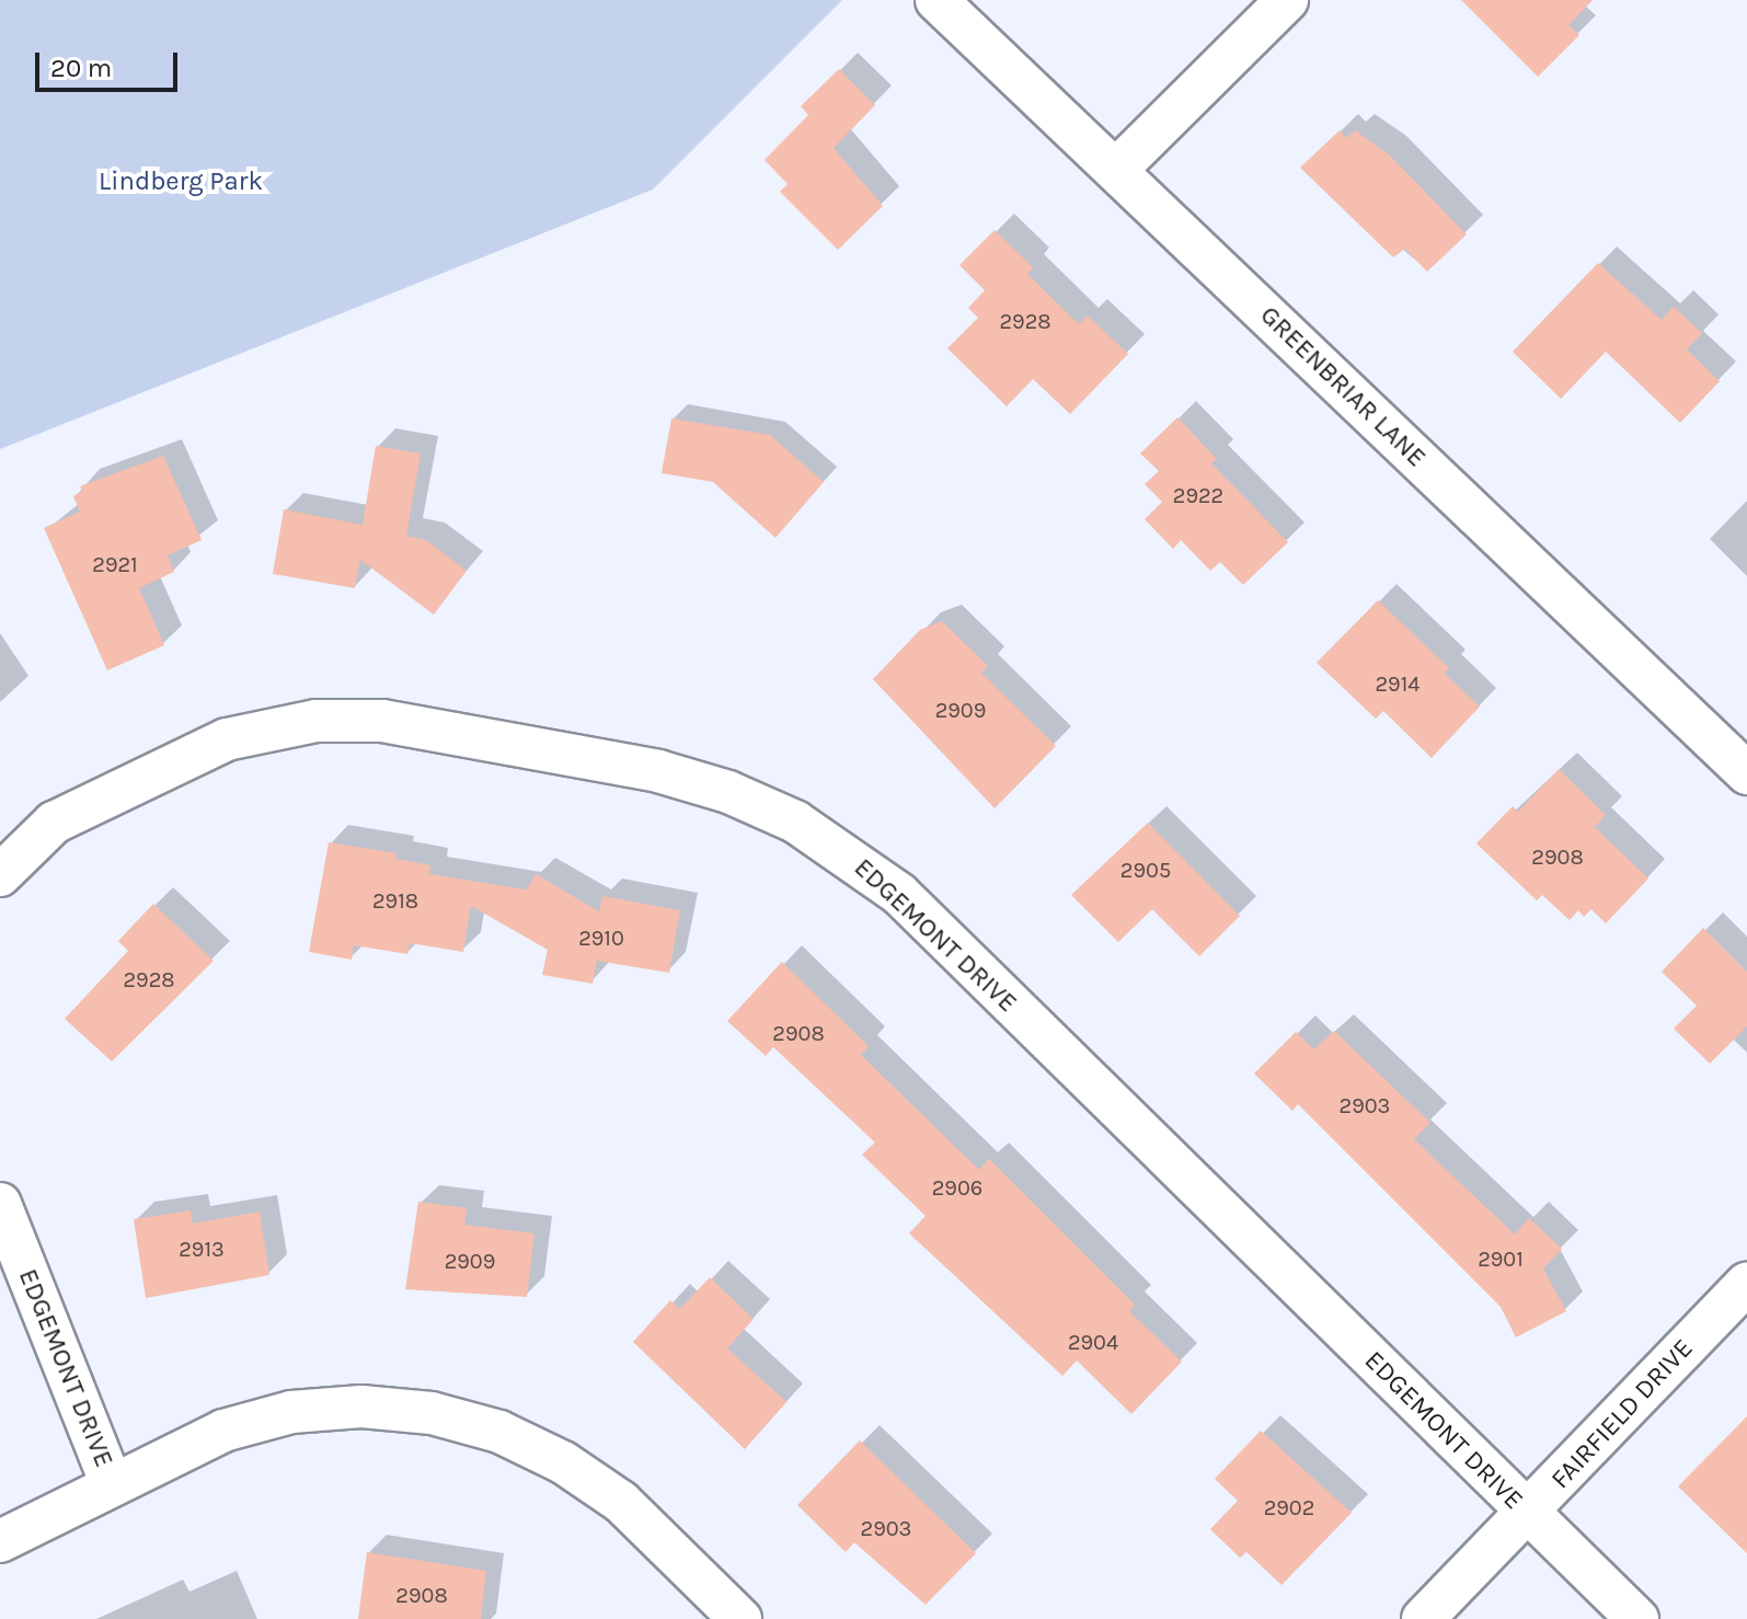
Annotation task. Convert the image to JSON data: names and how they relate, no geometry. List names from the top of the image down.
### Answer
{
  "streets": {
    "street": ["GREENBRIAR LANE", "EDGEMONT DRIVE", "FAIRFIELD DRIVE"]
  },
  "crossings": [
    ["EDGEMONT DRIVE", "FAIRFIELD DRIVE"]
  ],
  "parks": ["Lindberg Park"],
  "house_numbers": [
    "2928",
    "2922",
    "2921",
    "2914",
    "2909",
    "2908",
    "2905",
    "2918",
    "2910",
    "2928",
    "2908",
    "2903",
    "2906",
    "2913",
    "2901",
    "2909",
    "2904",
    "2902",
    "2903",
    "2908"
  ],
  "scale_bar": "20 m"
}
